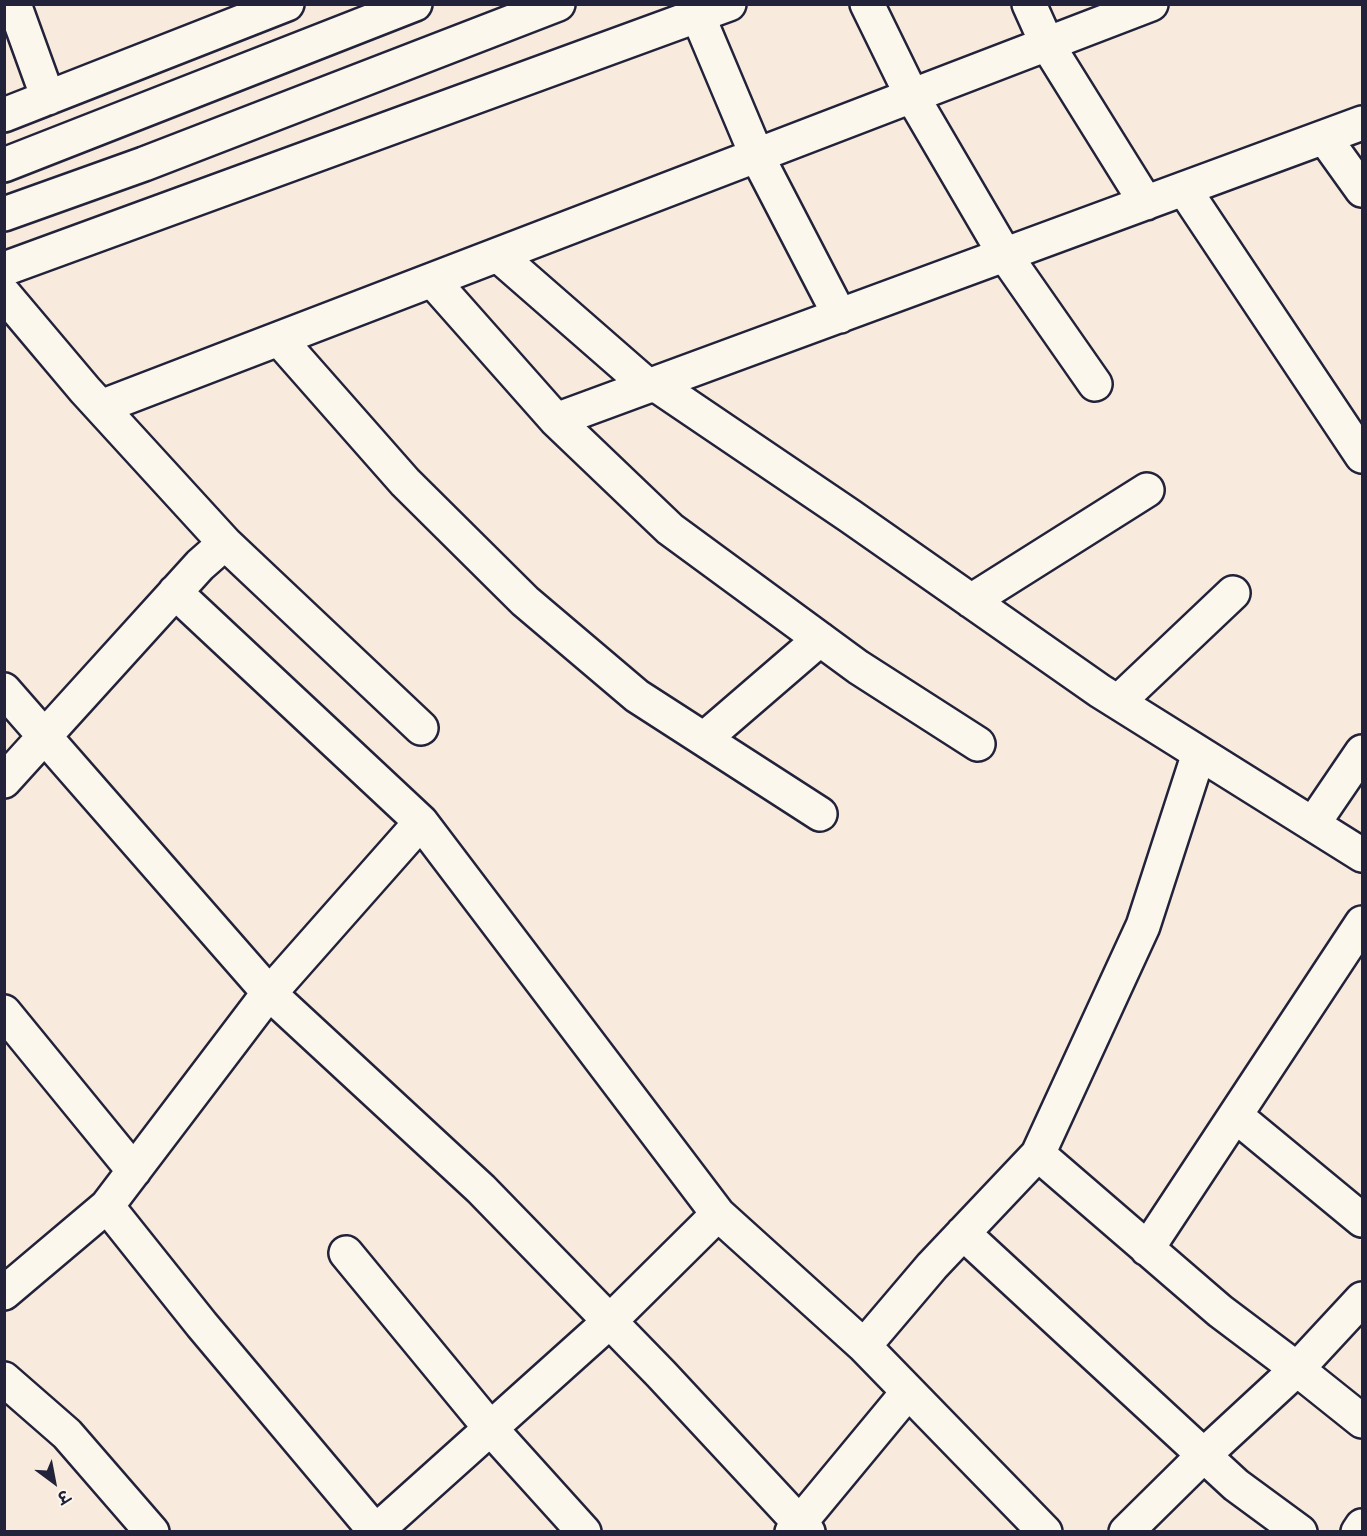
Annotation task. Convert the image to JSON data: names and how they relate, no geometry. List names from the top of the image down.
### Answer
{
  "north": "bottom right"
}
